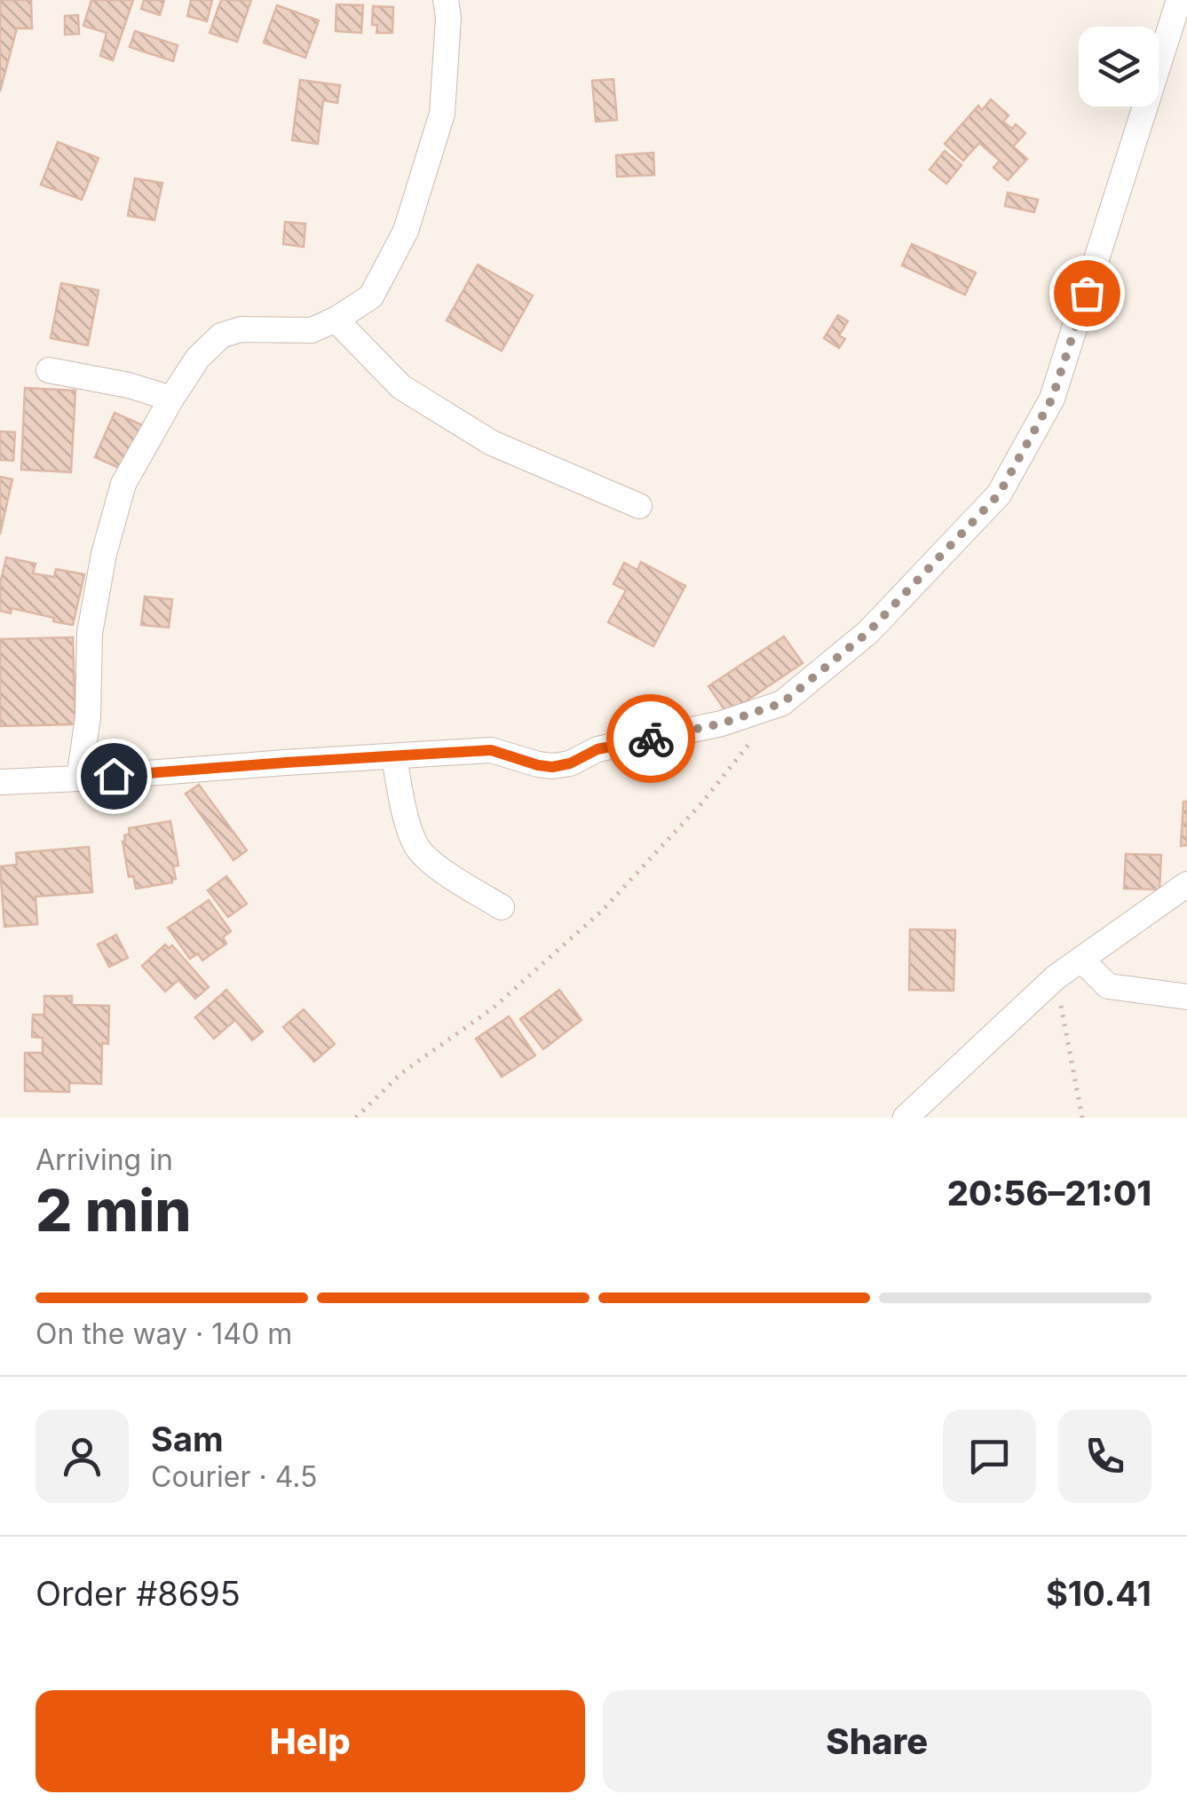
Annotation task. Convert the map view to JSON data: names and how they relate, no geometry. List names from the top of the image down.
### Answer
{
  "page": {
    "heading": ["2 min", "Arriving in", "20:56–21:01"],
    "panel": [
      "Sam",
      "Courier · 4.5",
      "Order #8695",
      "$10.41"
    ],
    "bar": "On the way · 140 m",
    "buttons": ["Help", "Share"]
  }
}
